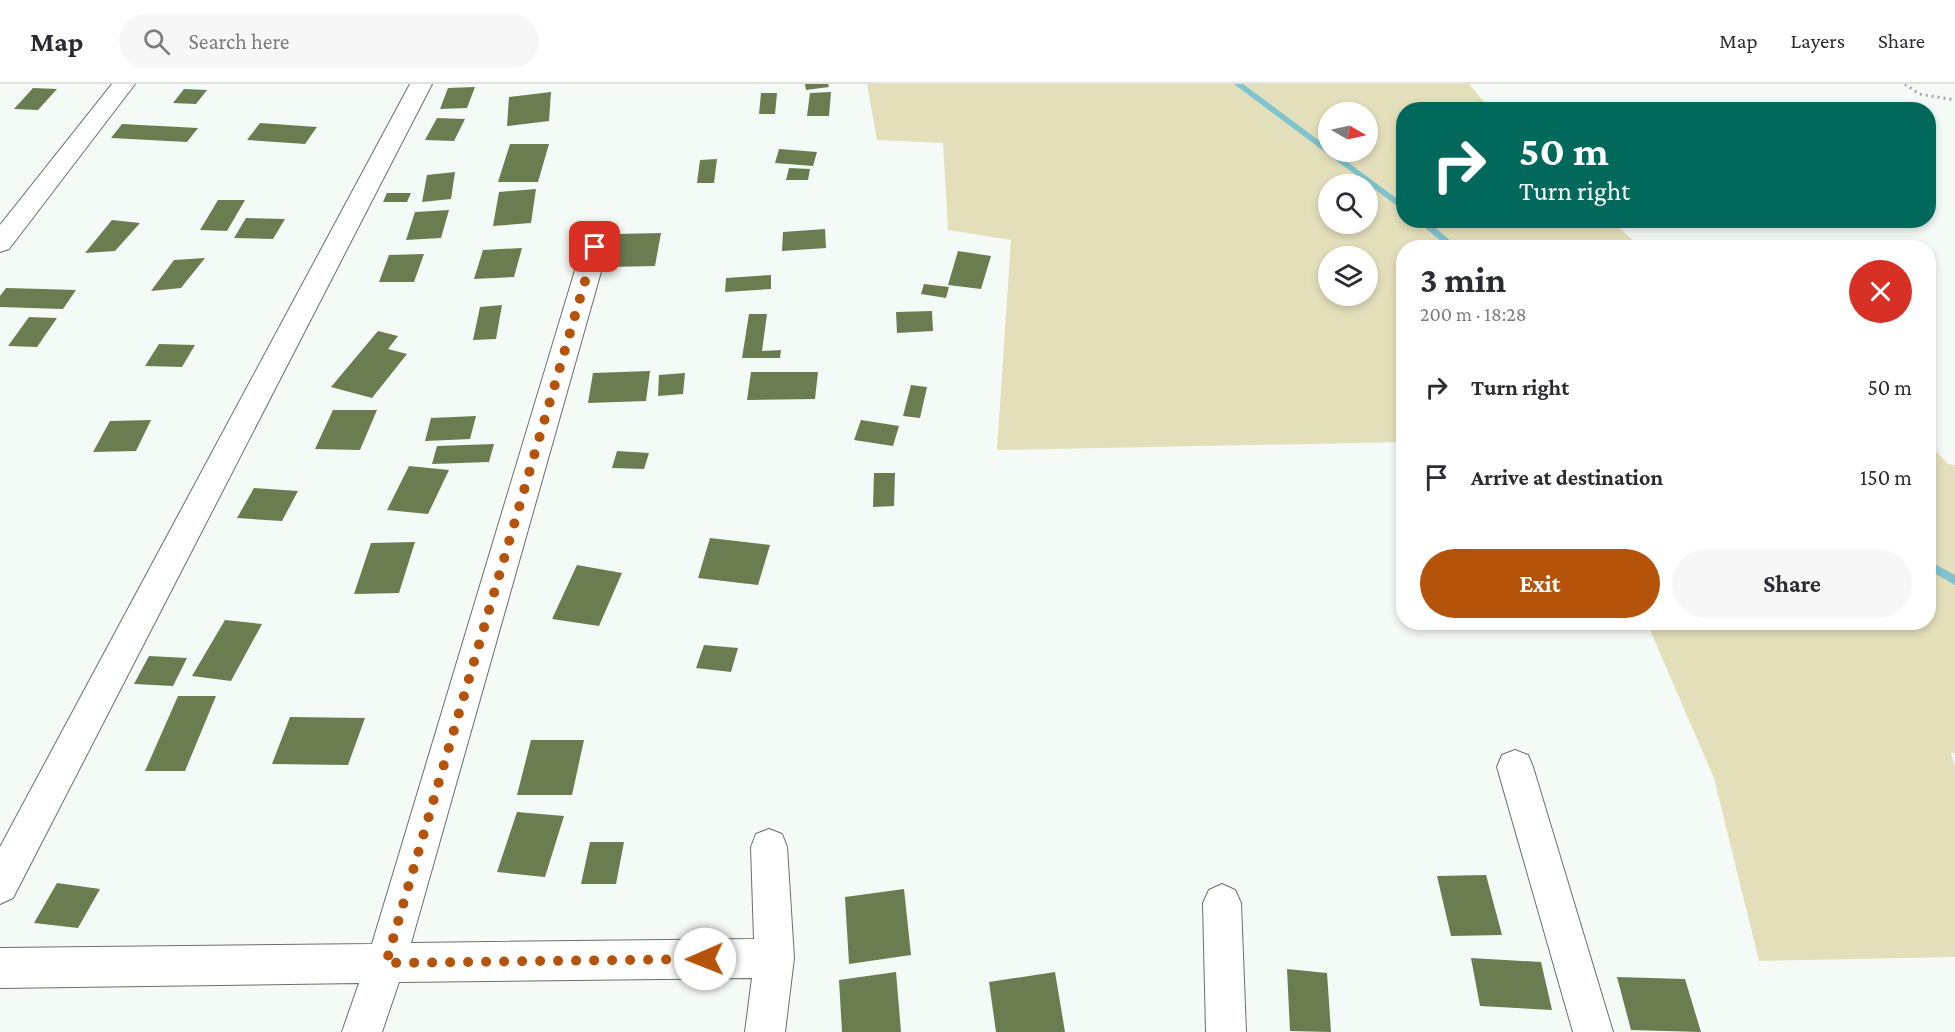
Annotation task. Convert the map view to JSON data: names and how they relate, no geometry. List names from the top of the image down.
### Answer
{
  "north": "right",
  "page": {
    "header": "Map",
    "search": "Search here",
    "nav": ["Map", "Layers", "Share"],
    "turn": ["50 m", "Turn right"],
    "heading": ["3 min", "200 m · 18:28"],
    "list": [
      {
        "name": "Turn right",
        "value": "50 m"
      },
      {
        "name": "Arrive at destination",
        "value": "150 m"
      }
    ],
    "buttons": ["Exit", "Share"]
  }
}
